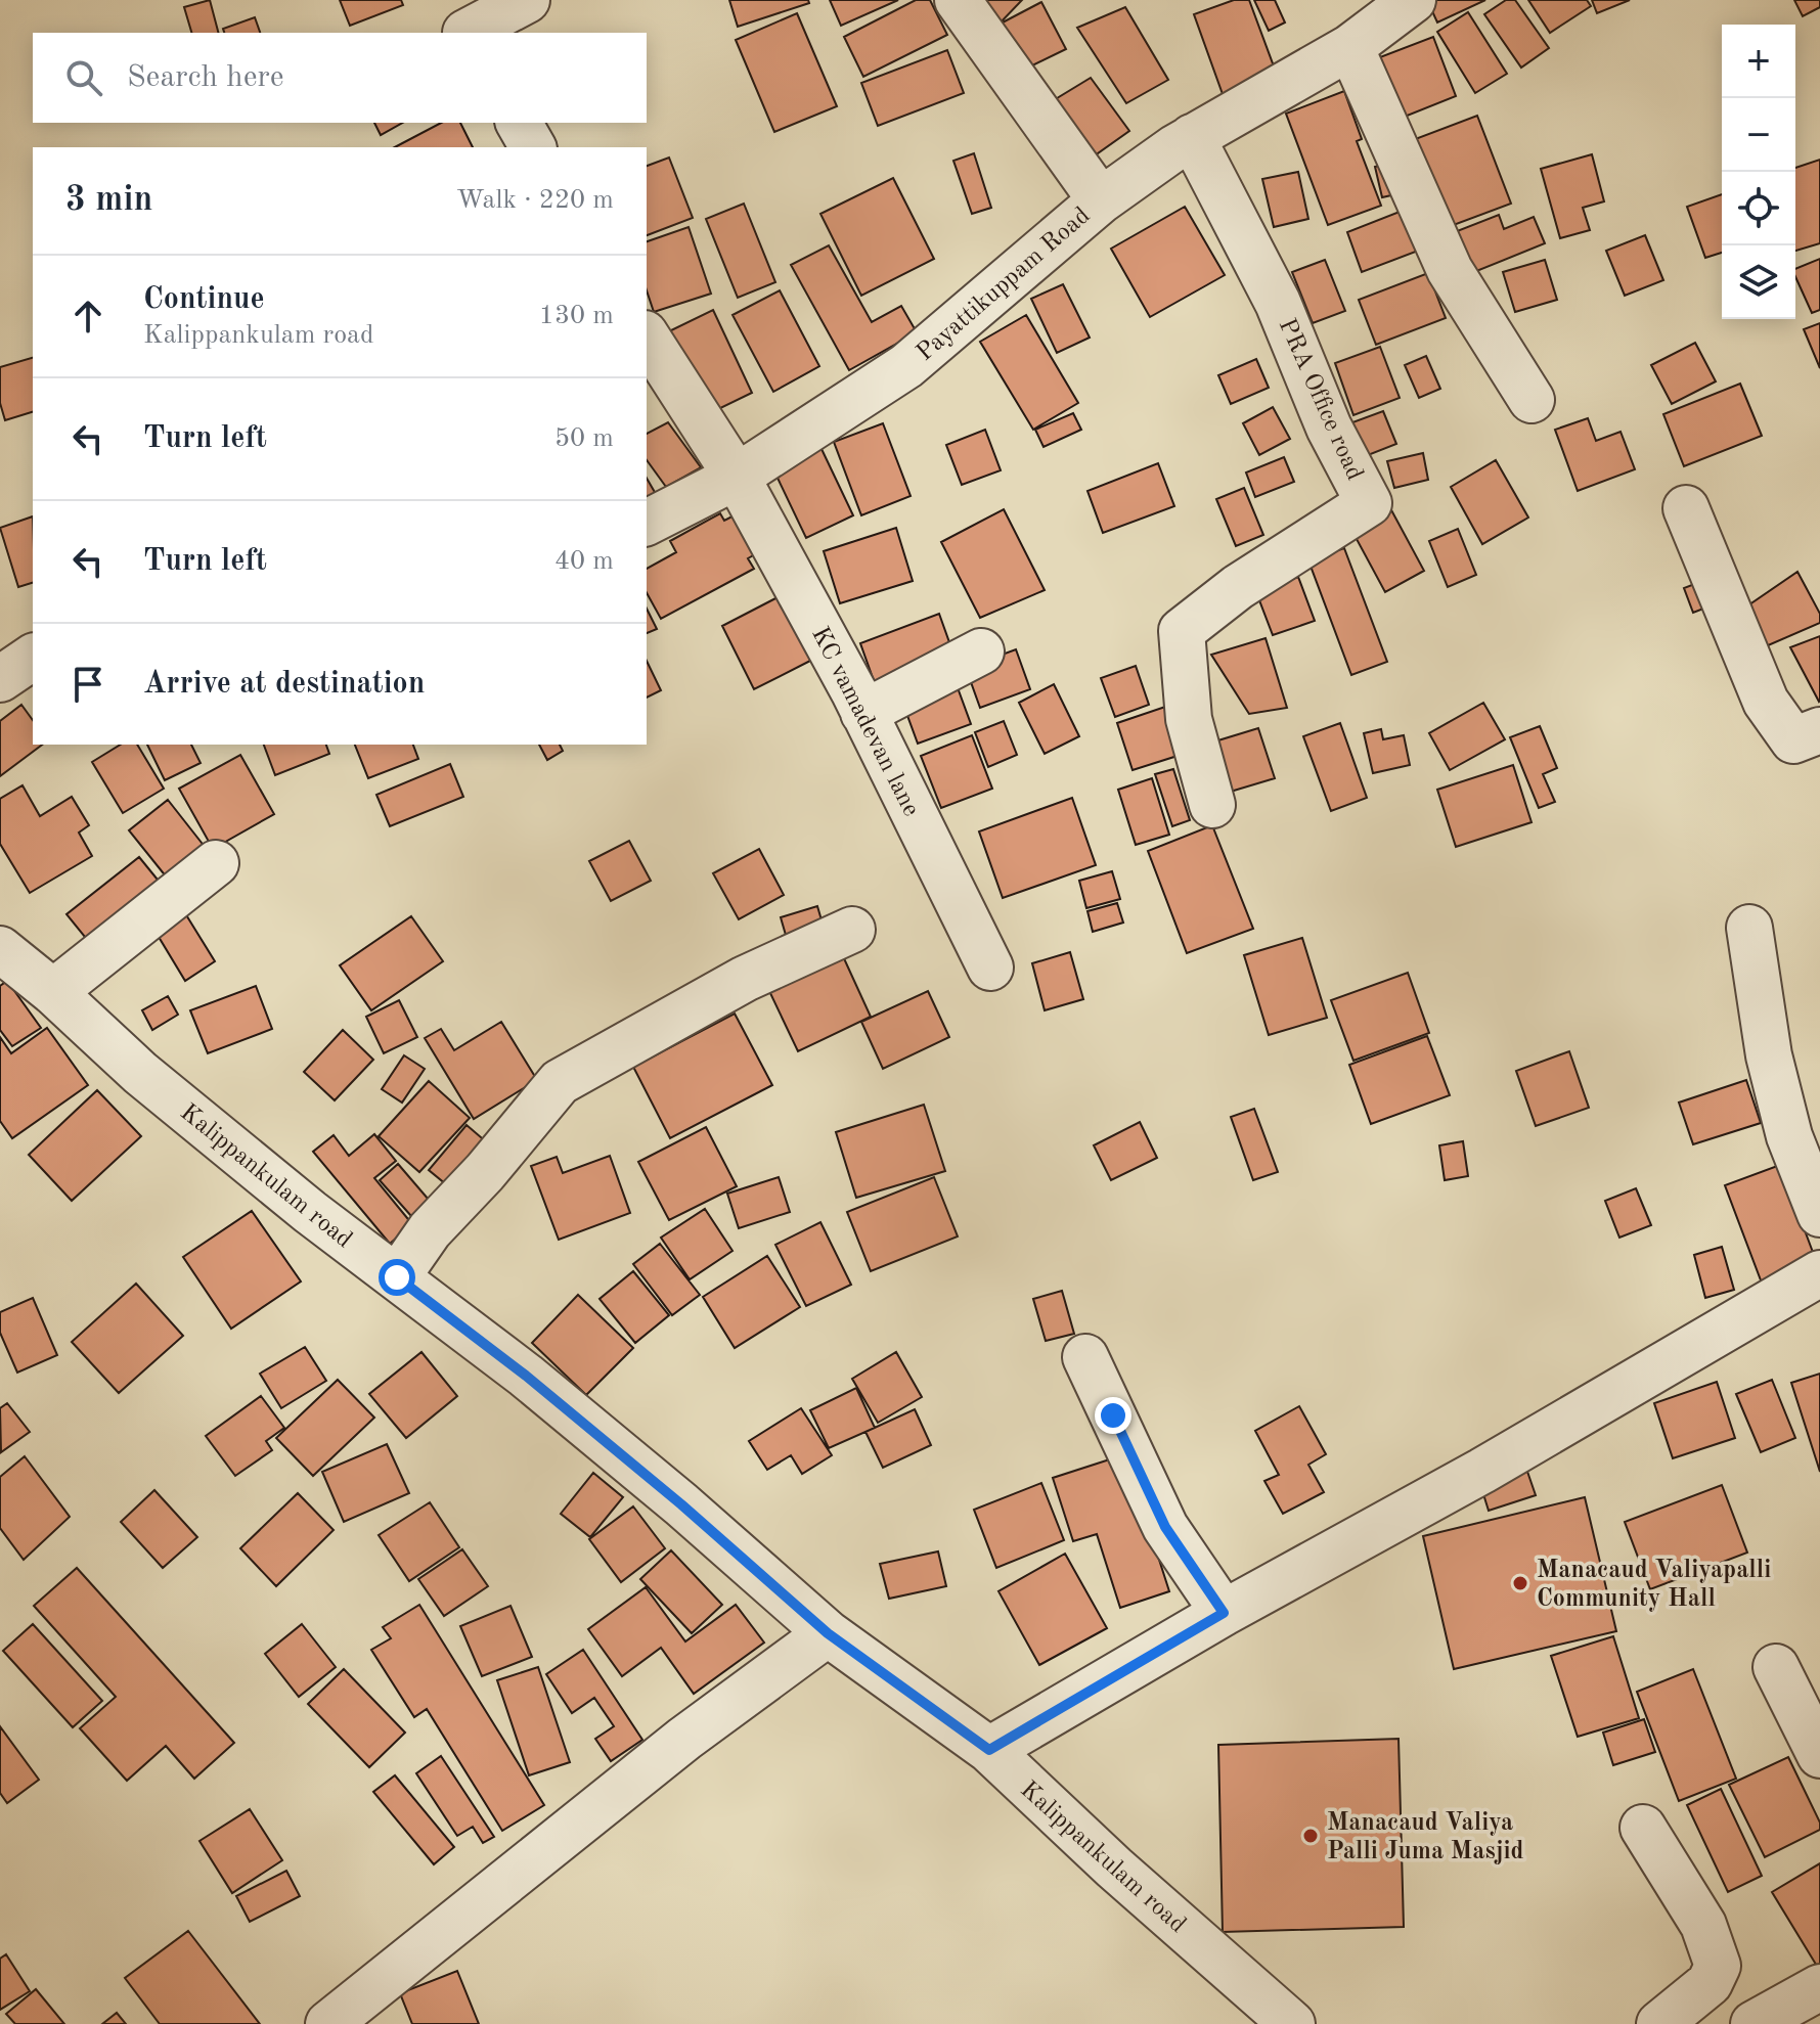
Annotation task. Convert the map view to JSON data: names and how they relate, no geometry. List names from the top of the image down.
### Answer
{
  "streets": {
    "street": [
      "Payattikuppam Road",
      "PRA Office road",
      "KC vamadevan lane",
      "Kalippankulam road"
    ]
  },
  "crossings": [
    ["Payattikuppam Road", "PRA Office road"],
    ["Payattikuppam Road", "KC vamadevan lane"]
  ],
  "places": ["Manacaud Valiyapalli Community Hall", "Manacaud Valiya Palli Juma Masjid"],
  "page": {
    "map_buttons": ["+", "−"],
    "search": "Search here",
    "heading": ["3 min", "Walk · 220 m"],
    "list": [
      ["Continue", "Kalippankulam road", "130 m"],
      ["Turn left", "50 m"],
      ["Turn left", "40 m"],
      "Arrive at destination"
    ]
  }
}
